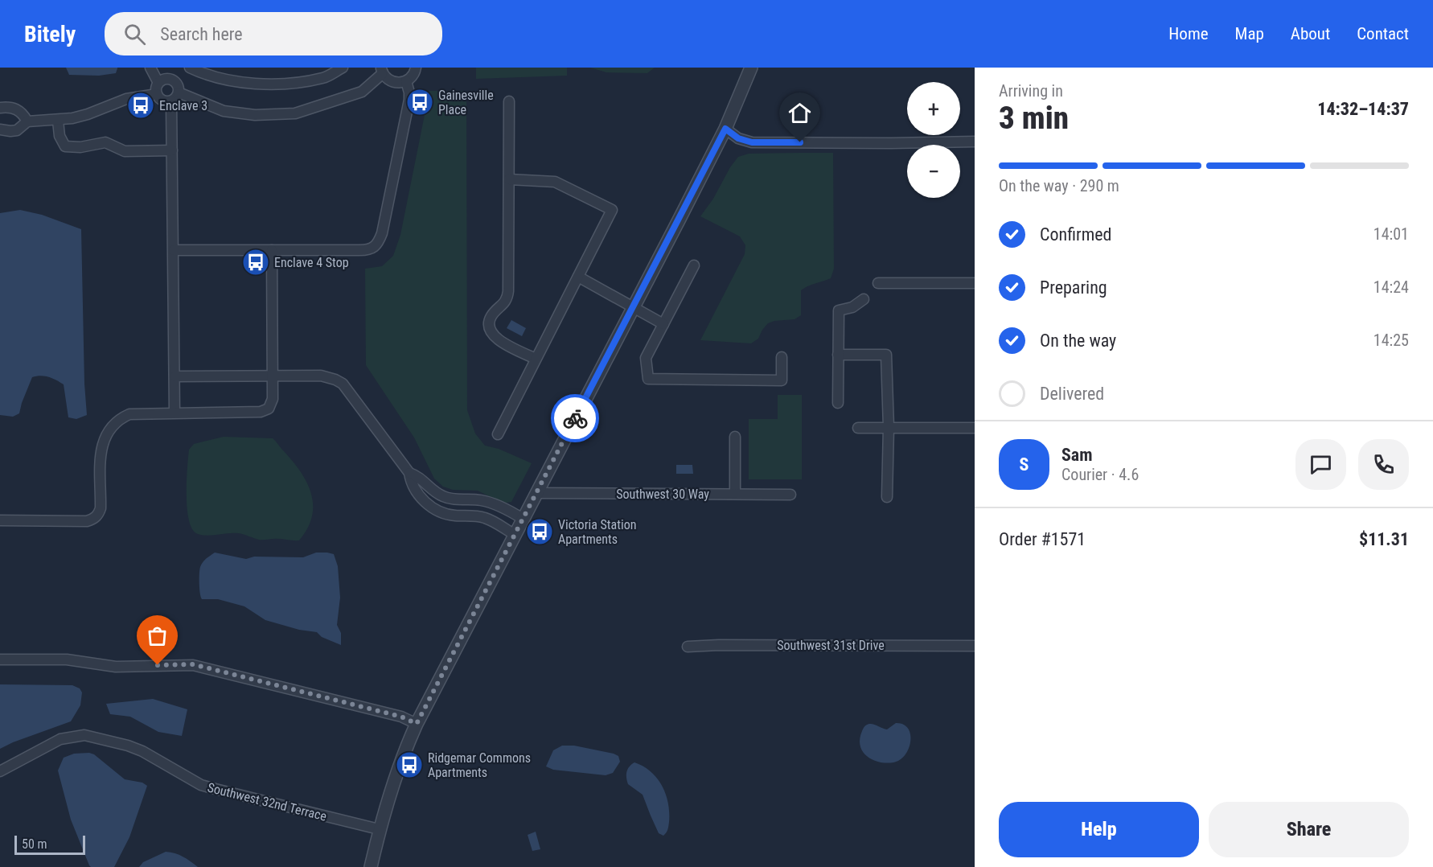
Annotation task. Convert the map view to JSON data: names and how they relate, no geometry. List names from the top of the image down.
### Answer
{
  "streets": {
    "street": ["Southwest 30 Way", "Southwest 31st Drive", "Southwest 32nd Terrace"]
  },
  "places": {
    "bus stop": [
      "Gainesville Place",
      "Enclave 3",
      "Enclave 4 Stop",
      "Victoria Station Apartments",
      "Ridgemar Commons Apartments"
    ]
  },
  "scale_bar": "50 m",
  "page": {
    "header": "Bitely",
    "search": "Search here",
    "nav": [
      "Home",
      "Map",
      "About",
      "Contact"
    ],
    "heading": ["3 min", "Arriving in", "14:32–14:37"],
    "panel": [
      "Sam",
      "Courier · 4.6",
      "Order #1571",
      "$11.31"
    ],
    "map_buttons": ["+", "−"],
    "bar": "On the way · 290 m",
    "list": [
      ["Confirmed", "14:01"],
      ["Preparing", "14:24"],
      ["On the way", "14:25"],
      "Delivered"
    ],
    "round": "S",
    "buttons": ["Help", "Share"],
    "scale": "50 m"
  }
}
